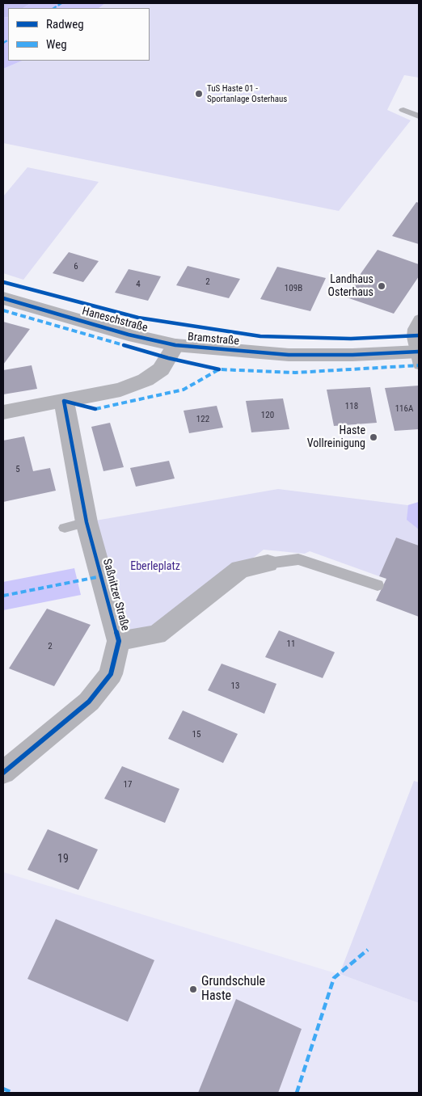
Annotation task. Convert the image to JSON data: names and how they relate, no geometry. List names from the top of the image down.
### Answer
{
  "streets": {
    "street": ["Haneschstraße", "Bramstraße", "Saßnitzer Straße"]
  },
  "crossings": [
    ["Haneschstraße", "Bramstraße"]
  ],
  "parks": ["Eberleplatz"],
  "places": [
    "TuS Haste 01 - Sportanlage Osterhaus",
    "Landhaus Osterhaus",
    "Haste Vollreinigung",
    "Grundschule Haste"
  ],
  "house_numbers": [
    "6",
    "2",
    "4",
    "109B",
    "118",
    "116A",
    "120",
    "122",
    "5",
    "11",
    "2",
    "13",
    "15",
    "17",
    "19"
  ],
  "legend": ["Radweg", "Weg"]
}
